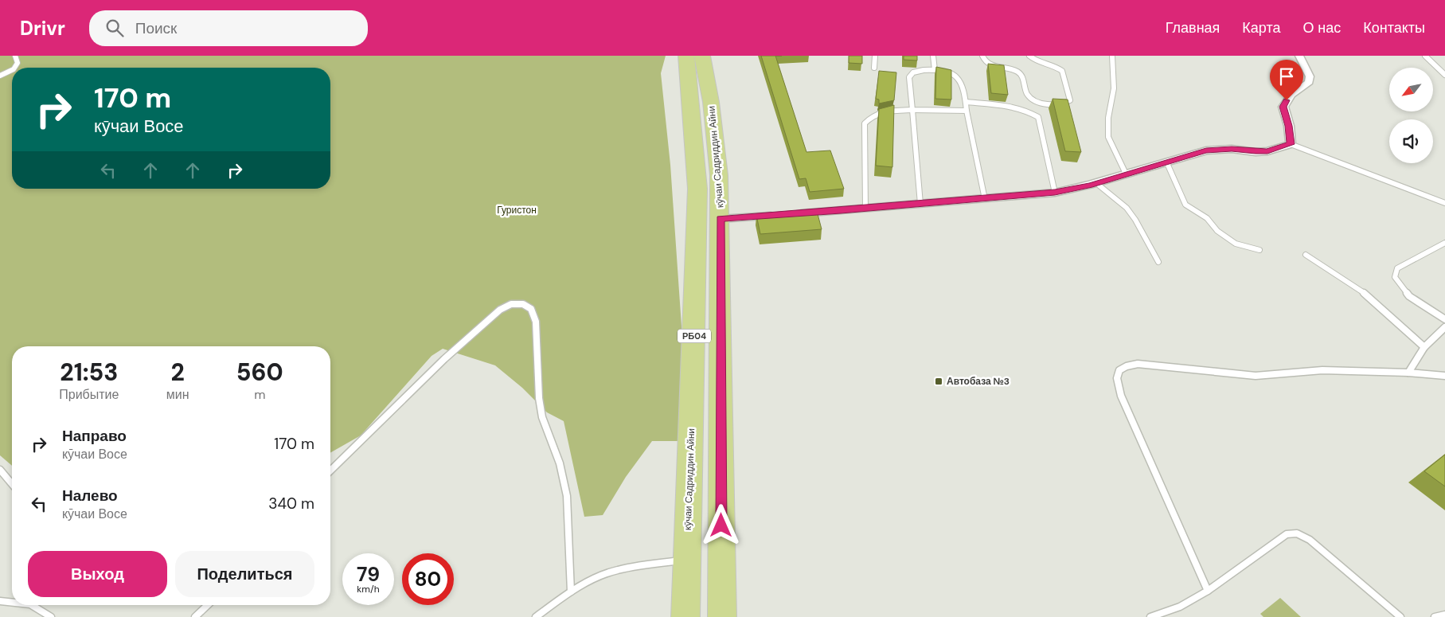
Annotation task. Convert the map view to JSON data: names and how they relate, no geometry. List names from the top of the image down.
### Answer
{
  "streets": {
    "highway": ["кӯчаи Садриддин Айни", "РБ04"]
  },
  "parks": ["Гуристон"],
  "places": {
    "transit": ["Автобаза №3"]
  },
  "north": "bottom left",
  "page": {
    "header": "Drivr",
    "search": "Поиск",
    "nav": [
      "Главная",
      "Карта",
      "О нас",
      "Контакты"
    ],
    "turn": ["170 m", "кӯчаи Восе"],
    "eta": [
      "21:53",
      "Прибытие",
      "2",
      "мин",
      "560",
      "m"
    ],
    "list": [
      {
        "name": "Направо",
        "note": "кӯчаи Восе",
        "value": "170 m"
      },
      {
        "name": "Налево",
        "note": "кӯчаи Восе",
        "value": "340 m"
      }
    ],
    "buttons": ["Выход", "Поделиться"],
    "speed": "79 km/h",
    "limit": "80"
  }
}
